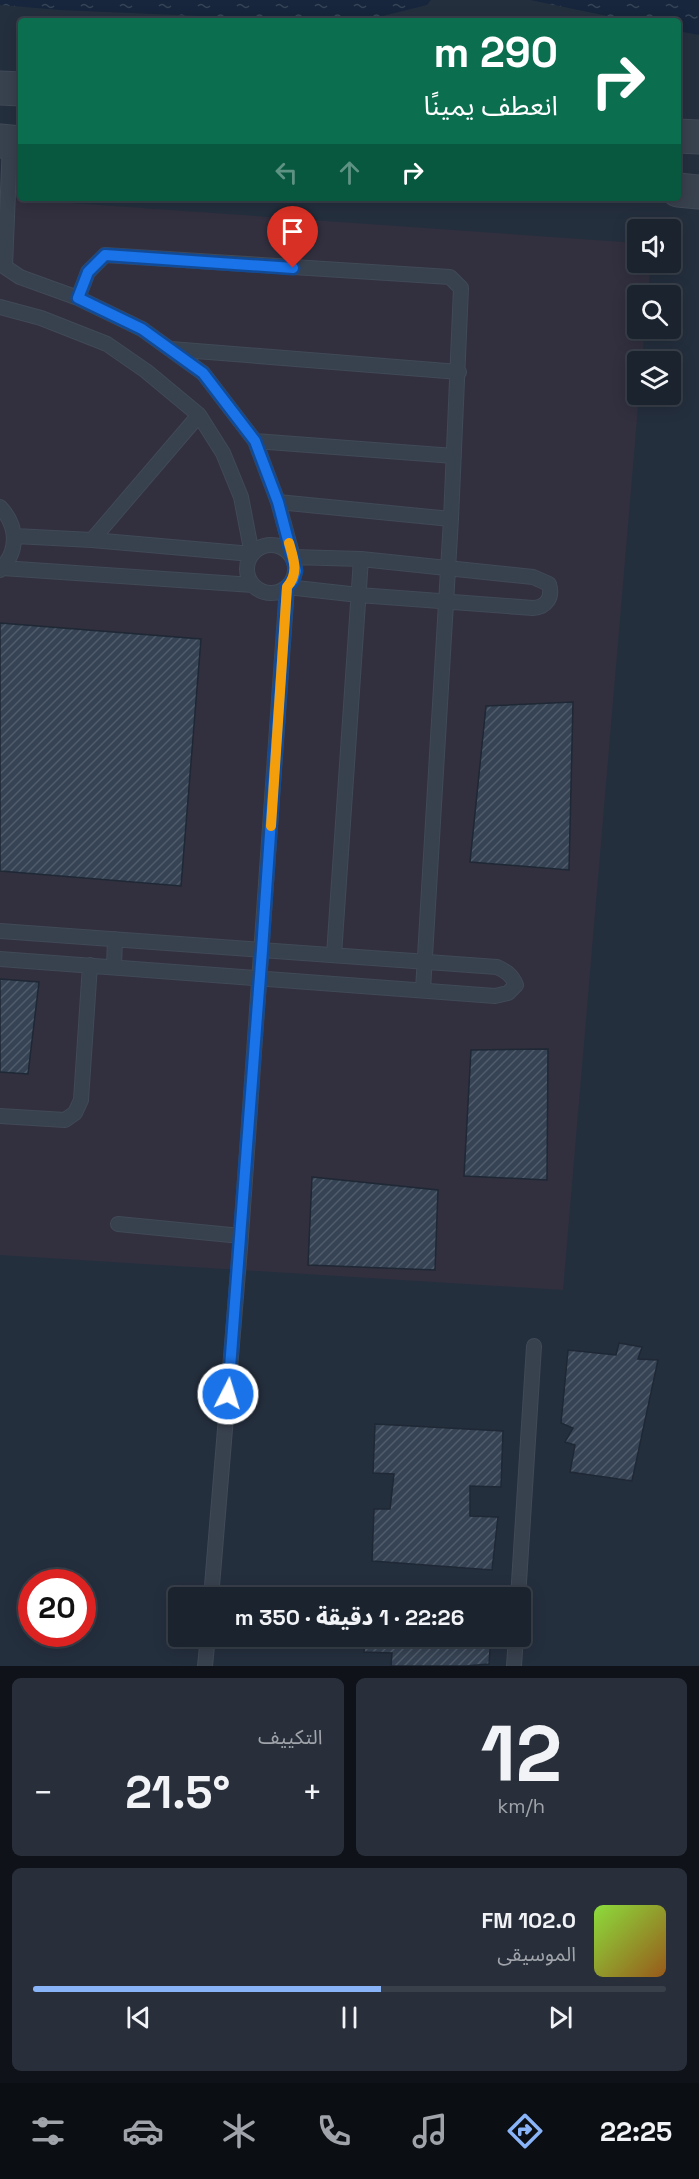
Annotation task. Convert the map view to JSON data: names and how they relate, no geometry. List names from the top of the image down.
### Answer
{
  "page": {
    "turn": ["290 m", "انعطف يمينًا"],
    "limit": "20",
    "trip": "22:26 · 1 دقيقة · 350 m",
    "tile": [
      ["12", "km/h"],
      "التكييف"
    ],
    "heat": ["−", "21.5°", "+"],
    "song": ["102.0 FM", "الموسيقى"],
    "tabs": "22:25"
  }
}
